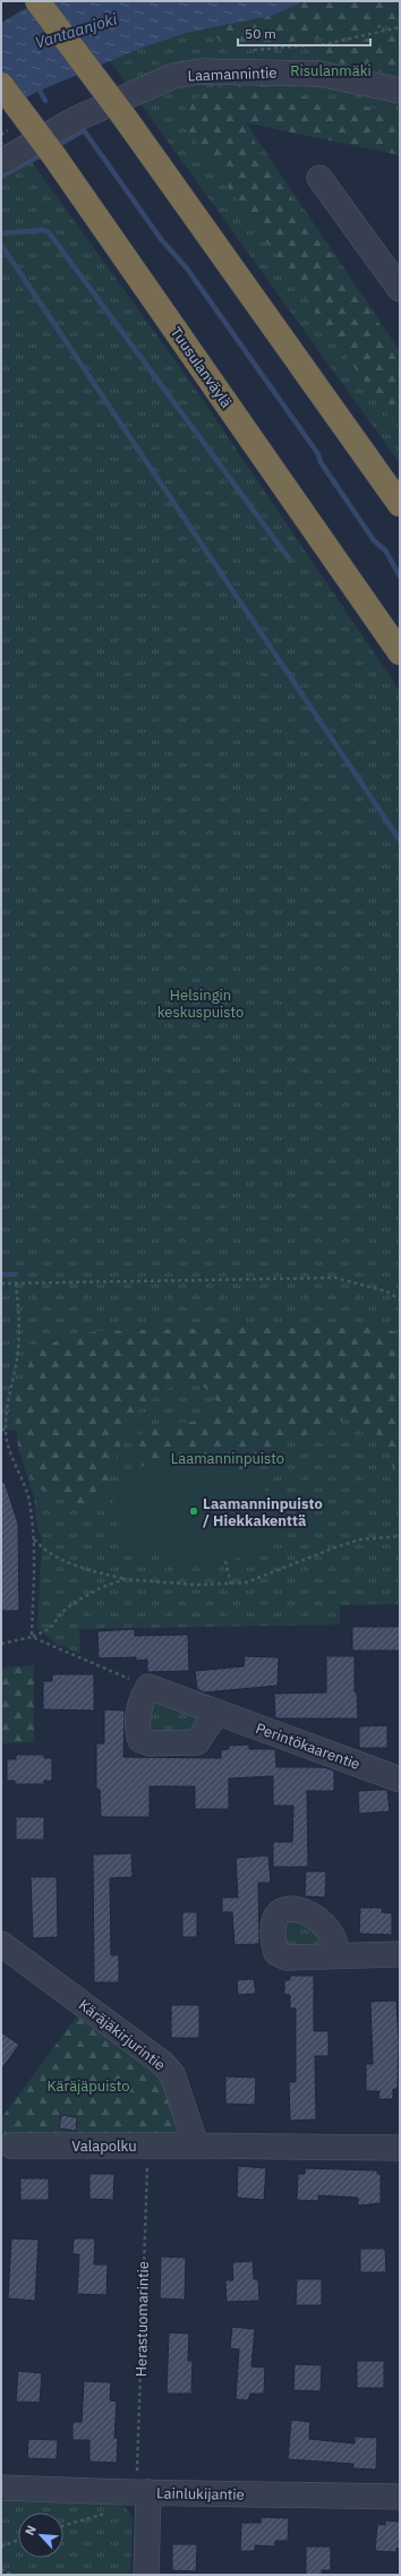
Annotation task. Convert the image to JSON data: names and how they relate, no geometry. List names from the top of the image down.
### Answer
{
  "streets": {
    "highway": ["Tuusulanväylä"],
    "street": [
      "Laamannintie",
      "Perintökaarentie",
      "Käräjäkirjurintie",
      "Valapolku",
      "Lainlukijantie"
    ],
    "path": ["Herastuomarintie"]
  },
  "crossings": [
    ["Käräjäkirjurintie", "Valapolku"],
    ["Valapolku", "Herastuomarintie"],
    ["Herastuomarintie", "Lainlukijantie"]
  ],
  "water": ["Vantaanjoki"],
  "parks": [
    "Risulanmäki",
    "Helsingin keskuspuisto",
    "Laamanninpuisto",
    "Käräjäpuisto"
  ],
  "places": ["Laamanninpuisto / Hiekkakenttä"],
  "scale_bar": "50 m",
  "north": "top left"
}
